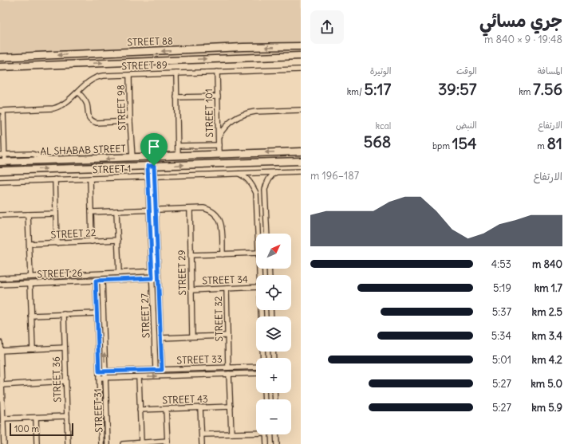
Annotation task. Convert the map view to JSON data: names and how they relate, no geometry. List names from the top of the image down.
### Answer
{
  "streets": {
    "street": [
      "STREET 88",
      "STREET 89",
      "STREET 98",
      "STREET 101",
      "AL SHABAB STREET",
      "STREET 1",
      "STREET 22",
      "STREET 29",
      "STREET 26",
      "STREET 34",
      "STREET 27",
      "STREET 32",
      "STREET 33",
      "STREET 36",
      "STREET 43",
      "STREET 31"
    ]
  },
  "crossings": [
    ["STREET 89", "STREET 98"],
    ["STREET 89", "STREET 101"],
    ["STREET 98", "AL SHABAB STREET"],
    ["STREET 101", "AL SHABAB STREET"],
    ["AL SHABAB STREET", "STREET 27"],
    ["STREET 1", "STREET 27"],
    ["STREET 29", "STREET 34"],
    ["STREET 26", "STREET 27"],
    ["STREET 26", "STREET 31"],
    ["STREET 34", "STREET 32"],
    ["STREET 27", "STREET 33"],
    ["STREET 32", "STREET 33"],
    ["STREET 33", "STREET 31"]
  ],
  "scale_bar": "100 m",
  "north": "top right",
  "page": {
    "heading": ["جري مسائي", "19:48 · 9 × 840 m"],
    "stats": [
      ["المسافة", "7.56 km"],
      ["الوقت", "39:57"],
      ["الوتيرة", "5:17 /km"],
      ["الارتفاع", "81 m"],
      ["النبض", "154 bpm"],
      ["kcal", "568"]
    ],
    "chart": ["الارتفاع", "187–196 m"],
    "map_buttons": ["+", "−"],
    "list": [
      {
        "name": "840 m",
        "note": "4:53"
      },
      {
        "name": "1.7 km",
        "note": "5:19"
      },
      {
        "name": "2.5 km",
        "note": "5:37"
      },
      {
        "name": "3.4 km",
        "note": "5:34"
      },
      {
        "name": "4.2 km",
        "note": "5:01"
      },
      {
        "name": "5.0 km",
        "note": "5:27"
      },
      {
        "name": "5.9 km",
        "note": "5:27"
      }
    ],
    "scale": "100 m"
  }
}
